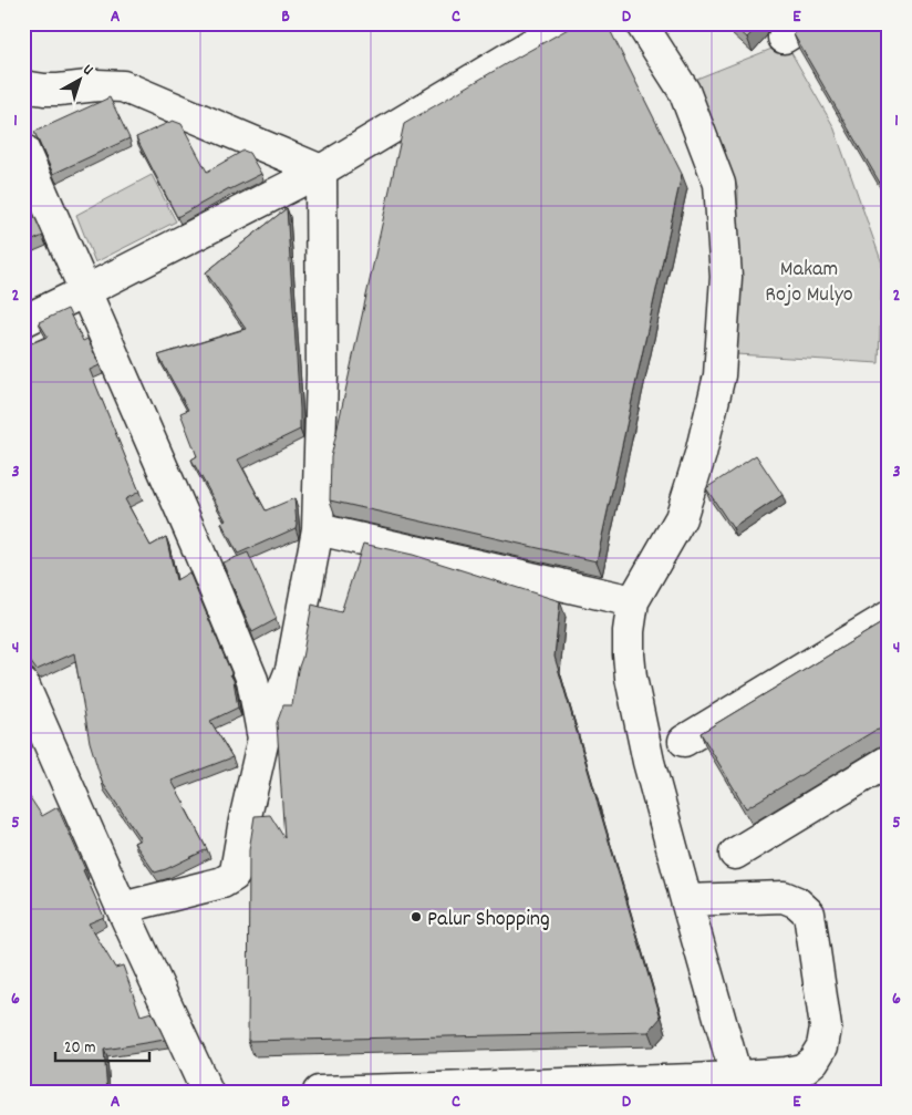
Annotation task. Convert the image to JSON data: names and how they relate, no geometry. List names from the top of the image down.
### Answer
{
  "parks": ["Makam Rojo Mulyo"],
  "places": ["Palur Shopping"],
  "scale_bar": "20 m",
  "north": "top right",
  "grid": {
    "columns": [
      "A",
      "B",
      "C",
      "D",
      "E"
    ],
    "rows": [
      "1",
      "2",
      "3",
      "4",
      "5",
      "6"
    ]
  }
}
